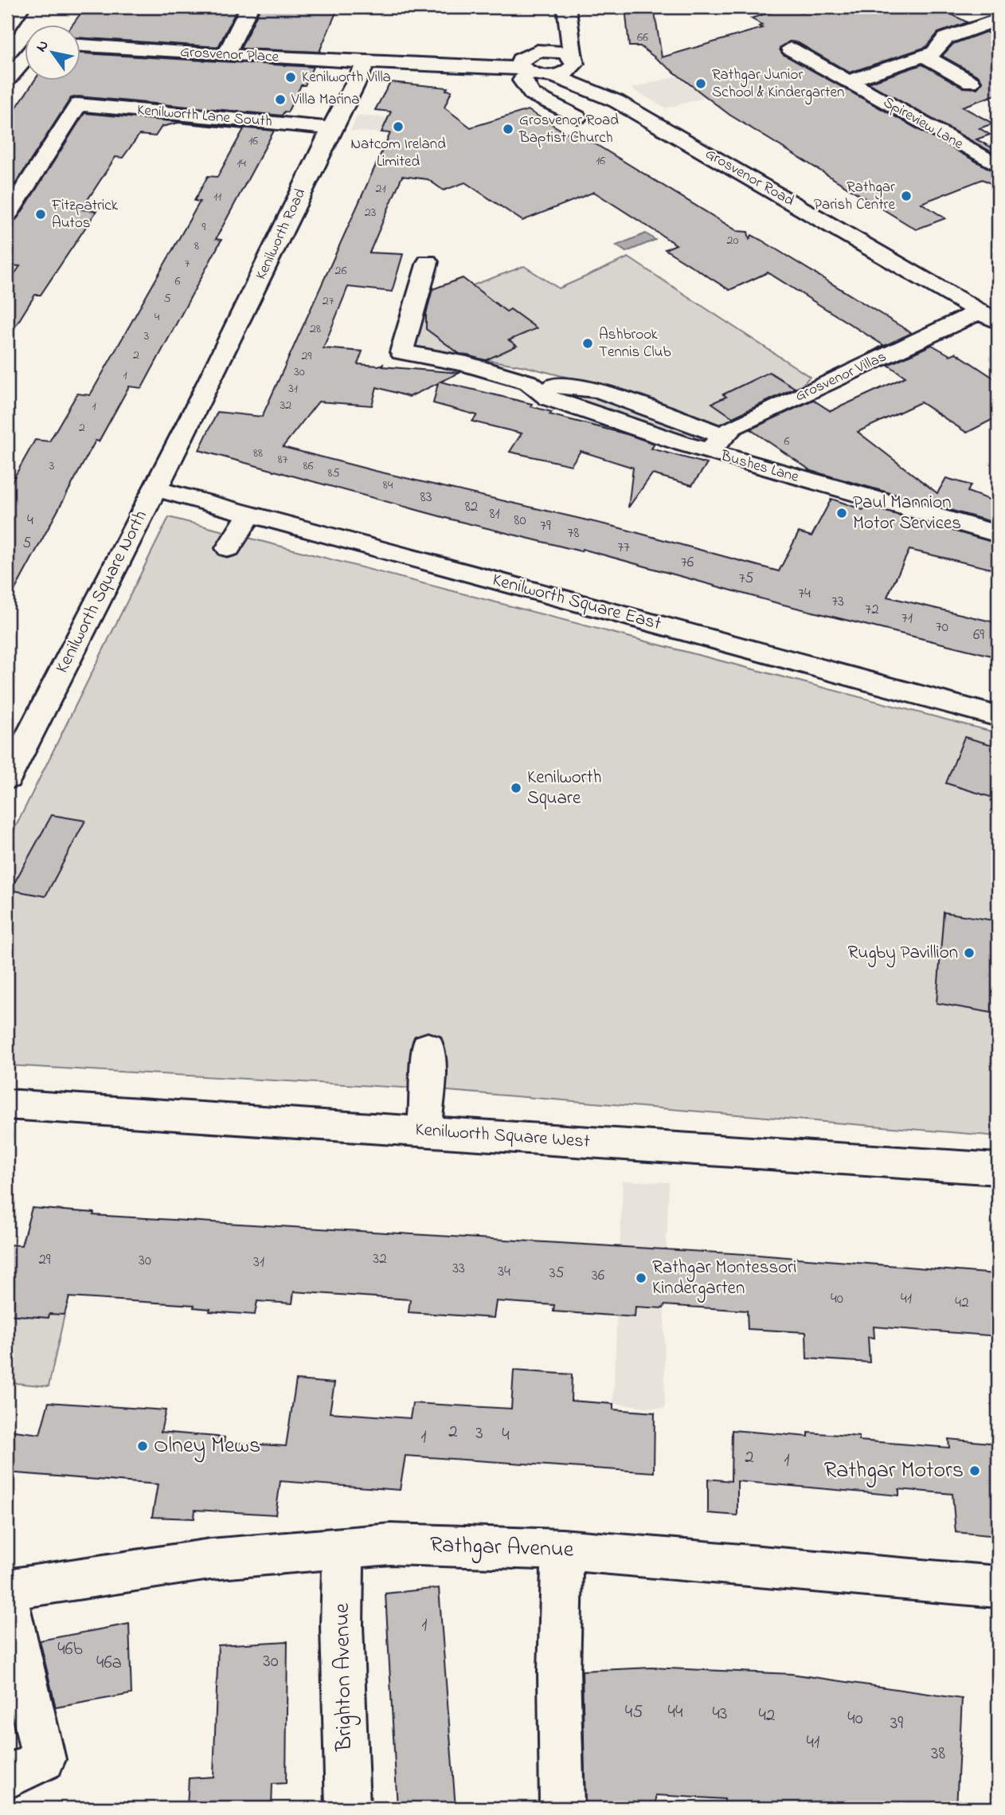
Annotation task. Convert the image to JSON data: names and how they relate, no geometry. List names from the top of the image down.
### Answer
{
  "streets": {
    "street": [
      "Grosvenor Place",
      "Kenilworth Lane South",
      "Spireview Lane",
      "Grosvenor Road",
      "Kenilworth Road",
      "Grosvenor Villas",
      "Bushes Lane",
      "Kenilworth Square North",
      "Kenilworth Square East",
      "Kenilworth Square West",
      "Rathgar Avenue",
      "Brighton Avenue"
    ]
  },
  "crossings": [
    ["Grosvenor Place", "Grosvenor Road"],
    ["Grosvenor Place", "Kenilworth Road"],
    ["Kenilworth Lane South", "Kenilworth Road"],
    ["Grosvenor Road", "Grosvenor Villas"],
    ["Kenilworth Road", "Kenilworth Square North"],
    ["Grosvenor Villas", "Bushes Lane"],
    ["Kenilworth Square North", "Kenilworth Square East"],
    ["Rathgar Avenue", "Brighton Avenue"]
  ],
  "places": [
    "Kenilworth Villa",
    "Rathgar Junior School & Kindergarten",
    "Villa Marina",
    "Natcom Ireland Limited",
    "Grosvenor Road Baptist Church",
    "Rathgar Parish Centre",
    "Fitzpatrick Autos",
    "Ashbrook Tennis Club",
    "Paul Mannion Motor Services",
    "Kenilworth Square",
    "Rugby Pavillion",
    "Rathgar Montessori Kindergarten",
    "Olney Mews",
    "Rathgar Motors"
  ],
  "house_numbers": [
    "66",
    "16",
    "16",
    "14",
    "21",
    "11",
    "23",
    "9",
    "20",
    "8",
    "7",
    "26",
    "6",
    "5",
    "27",
    "4",
    "28",
    "3",
    "2",
    "29",
    "30",
    "1",
    "31",
    "32",
    "1",
    "2",
    "6",
    "88",
    "87",
    "3",
    "86",
    "85",
    "84",
    "83",
    "82",
    "81",
    "4",
    "80",
    "79",
    "78",
    "5",
    "77",
    "76",
    "75",
    "74",
    "73",
    "72",
    "71",
    "70",
    "69",
    "32",
    "29",
    "30",
    "31",
    "33",
    "34",
    "35",
    "36",
    "40",
    "41",
    "42",
    "2",
    "3",
    "4",
    "1",
    "2",
    "1",
    "1",
    "46b",
    "30",
    "46a",
    "45",
    "44",
    "43",
    "42",
    "40",
    "39",
    "41",
    "38"
  ],
  "north": "top left"
}
